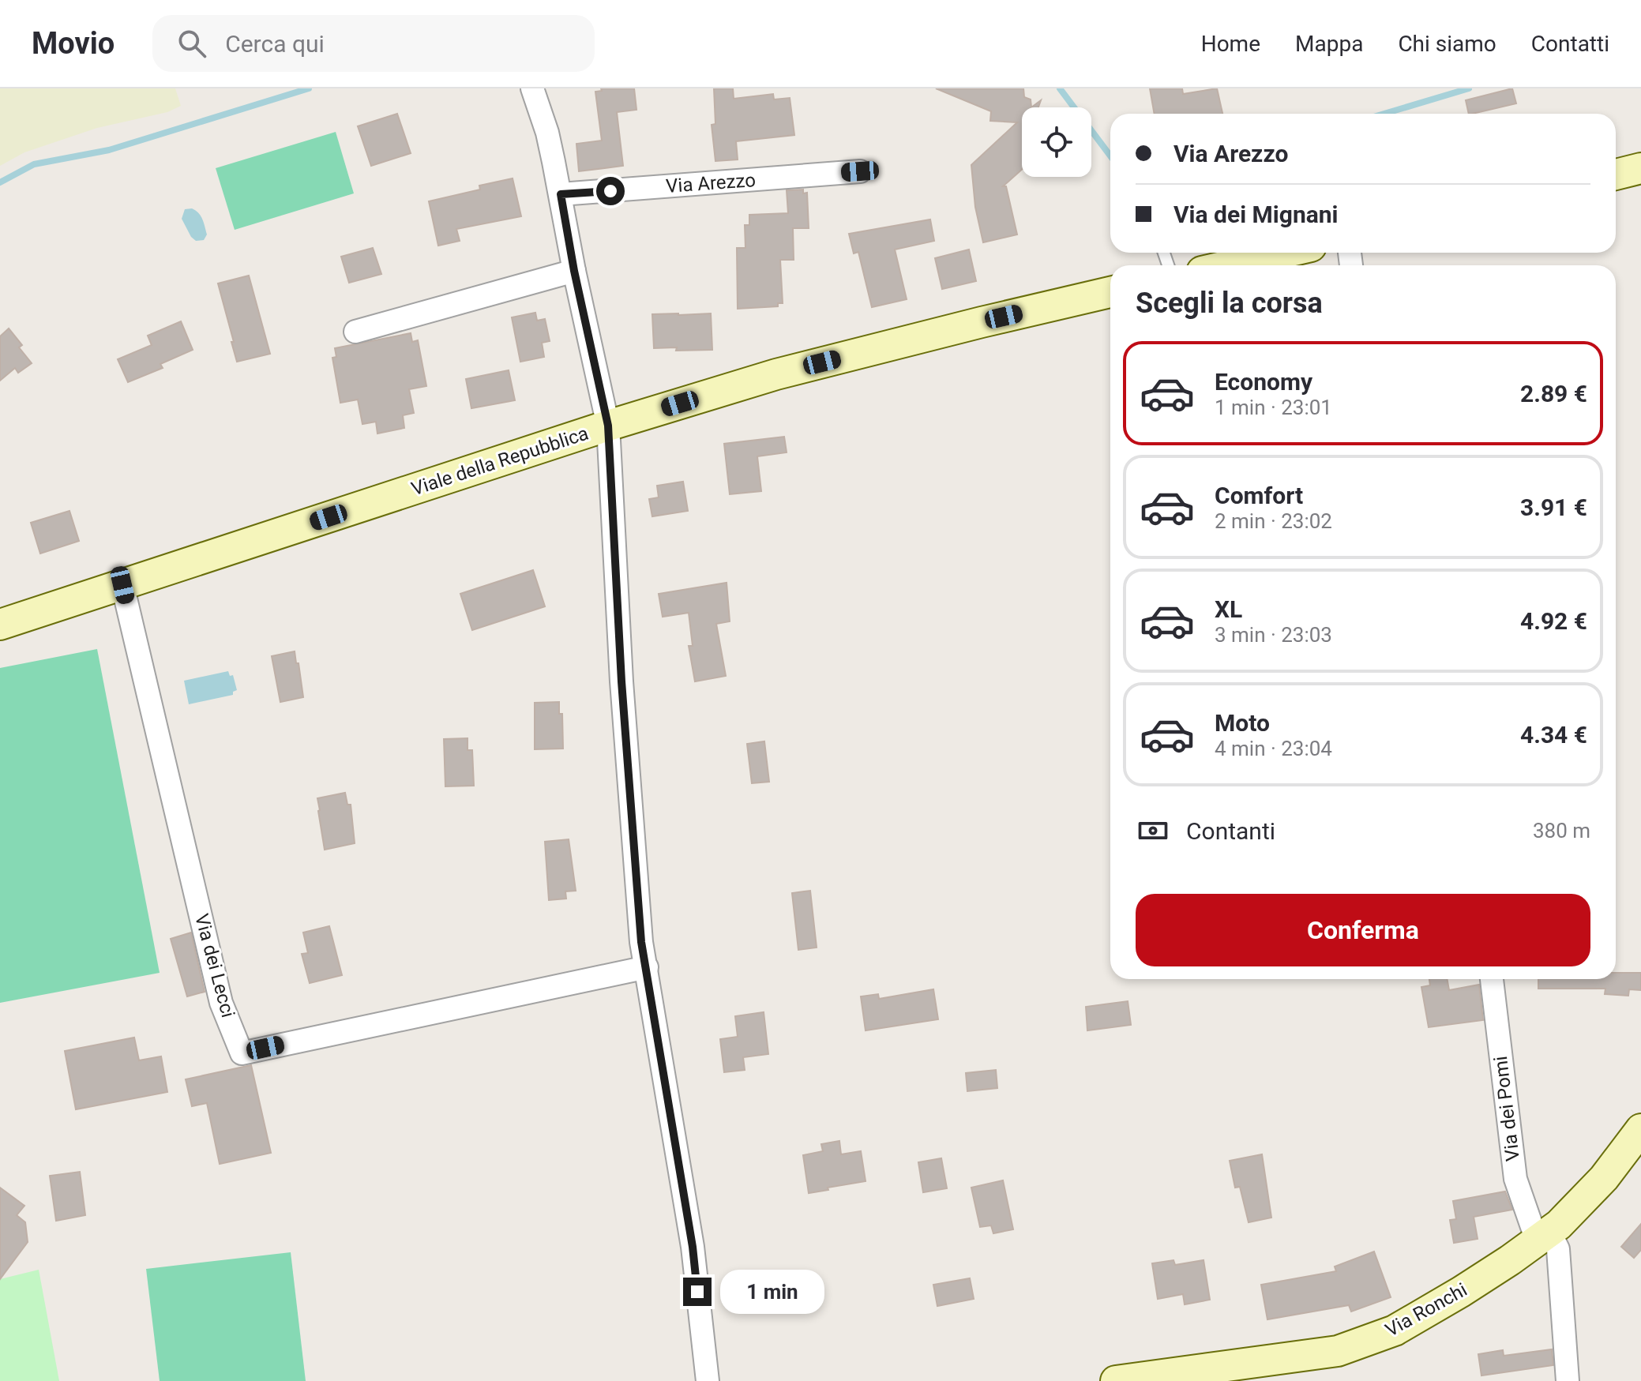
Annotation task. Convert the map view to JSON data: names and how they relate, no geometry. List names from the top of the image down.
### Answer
{
  "streets": {
    "main road": ["Viale della Repubblica", "Via Ronchi"],
    "street": ["Via Arezzo", "Via dei Lecci", "Via dei Pomi"]
  },
  "crossings": [
    ["Viale della Repubblica", "Via dei Lecci"],
    ["Via dei Pomi", "Via Ronchi"]
  ],
  "page": {
    "header": "Movio",
    "search": "Cerca qui",
    "nav": [
      "Home",
      "Mappa",
      "Chi siamo",
      "Contatti"
    ],
    "banner": ["Via Arezzo", "Via dei Mignani"],
    "heading": "Scegli la corsa",
    "list": [
      {
        "name": "Economy",
        "note": "1 min · 23:01",
        "value": "2.89 €"
      },
      {
        "name": "Comfort",
        "note": "2 min · 23:02",
        "value": "3.91 €"
      },
      {
        "name": "XL",
        "note": "3 min · 23:03",
        "value": "4.92 €"
      },
      {
        "name": "Moto",
        "note": "4 min · 23:04",
        "value": "4.34 €"
      }
    ],
    "pay": ["Contanti", "380 m"],
    "buttons": "Conferma",
    "bubble": "1 min"
  }
}
